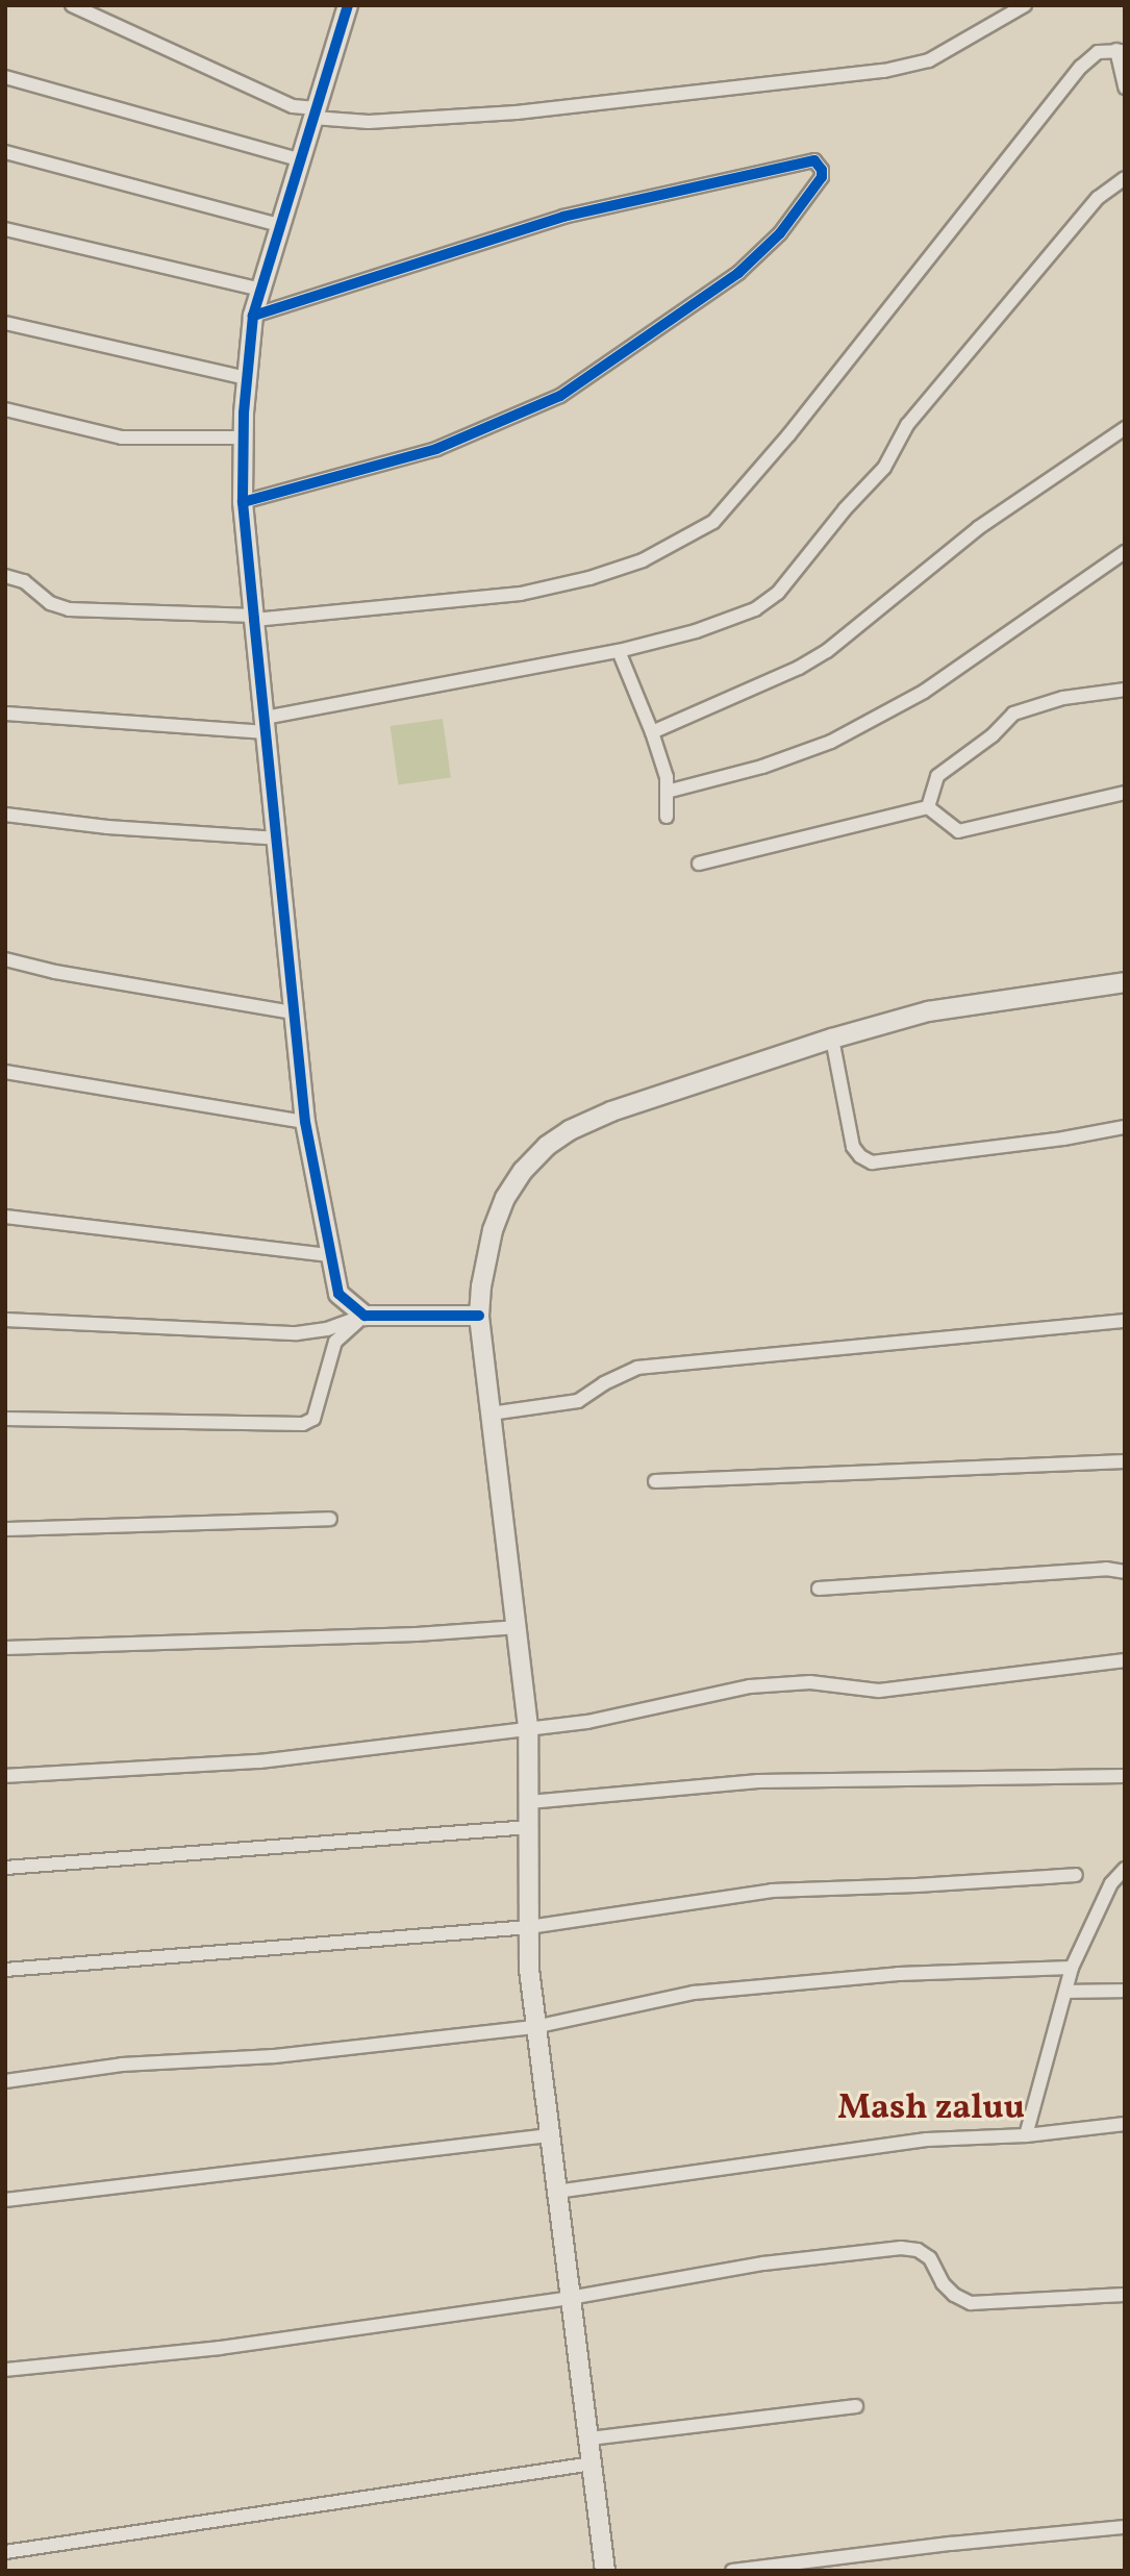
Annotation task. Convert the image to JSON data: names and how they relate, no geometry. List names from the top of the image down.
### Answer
{
  "districts": ["Mash zaluu"]
}
